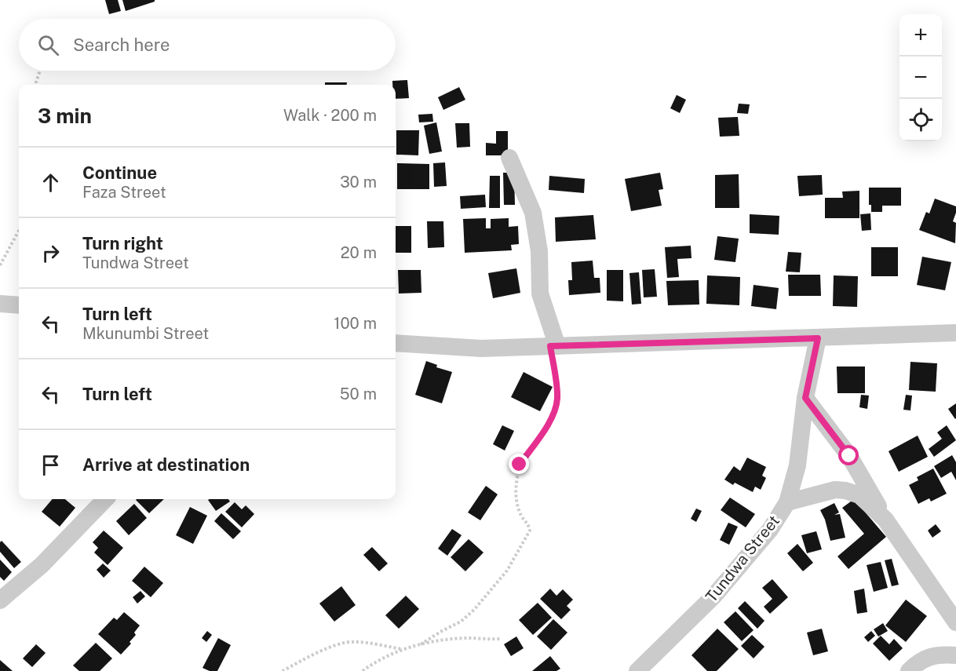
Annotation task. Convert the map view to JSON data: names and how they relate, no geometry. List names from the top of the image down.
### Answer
{
  "streets": {
    "street": ["Tundwa Street"]
  },
  "page": {
    "map_buttons": ["+", "−"],
    "search": "Search here",
    "heading": ["3 min", "Walk · 200 m"],
    "list": [
      ["Continue", "Faza Street", "30 m"],
      ["Turn right", "Tundwa Street", "20 m"],
      ["Turn left", "Mkunumbi Street", "100 m"],
      ["Turn left", "50 m"],
      "Arrive at destination"
    ]
  }
}
